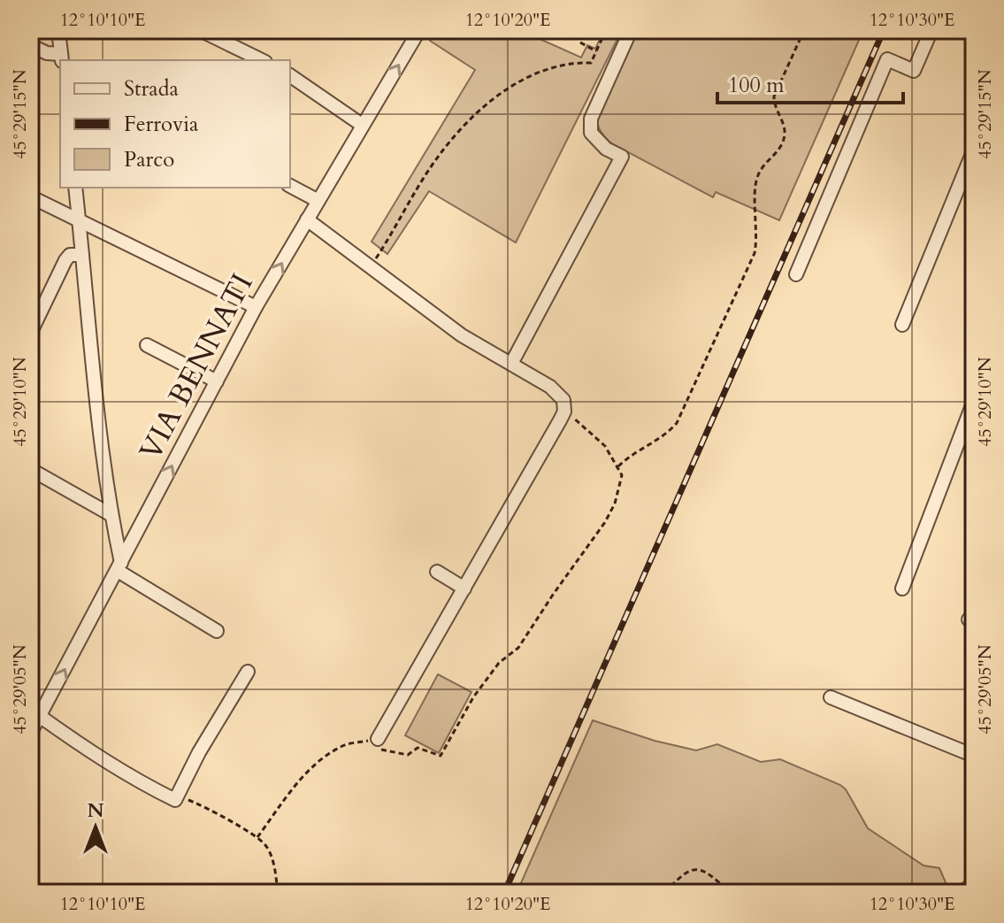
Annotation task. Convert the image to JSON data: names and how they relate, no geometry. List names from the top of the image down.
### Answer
{
  "streets": {
    "street": ["VIA BENNATI"]
  },
  "one_way": ["VIA BENNATI"],
  "legend": ["Strada", "Ferrovia", "Parco"],
  "scale_bar": "100 m",
  "north": "top",
  "coordinates": [
    "12°10'10\"E",
    "12°10'20\"E",
    "12°10'30\"E",
    "45°29'15\"N",
    "45°29'10\"N",
    "45°29'05\"N"
  ]
}
